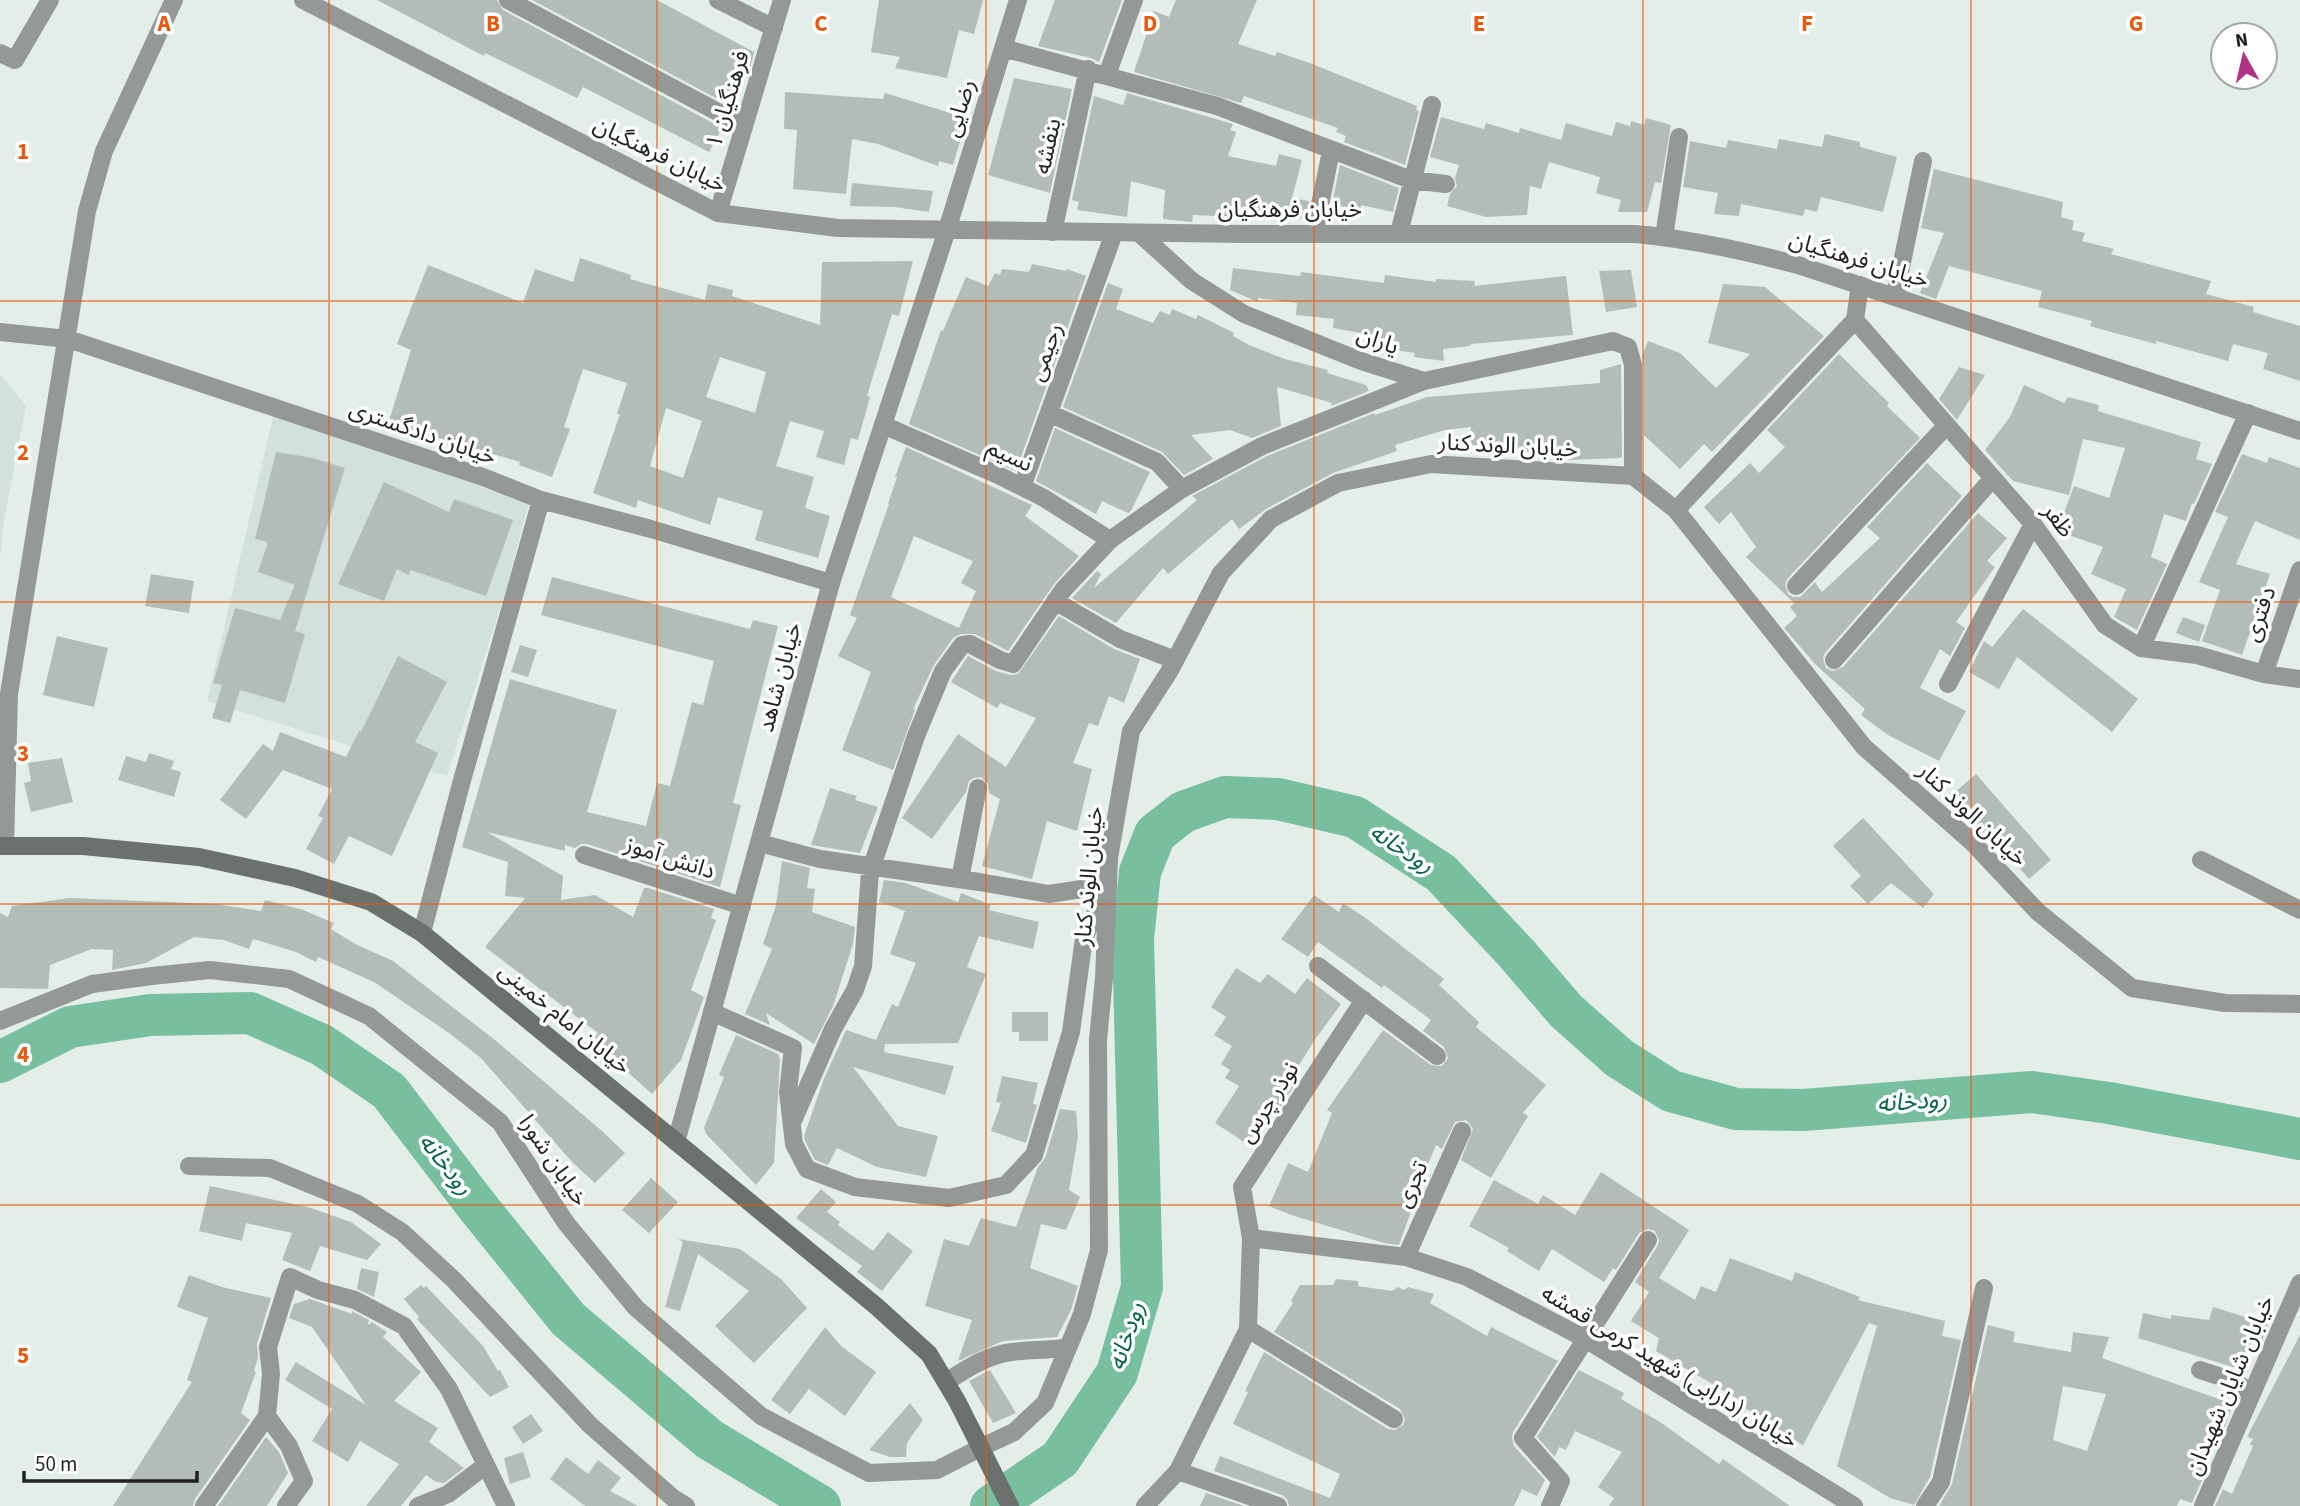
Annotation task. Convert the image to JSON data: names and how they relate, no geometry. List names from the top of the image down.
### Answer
{
  "streets": {
    "main road": ["خیابان امام خمینی"],
    "street": [
      "فرهنگیان ۱",
      "رضایی",
      "بنفشه",
      "خیابان فرهنگیان",
      "یاران",
      "رحیمی",
      "خیابان دادگستری",
      "خیابان الوند کنار",
      "نسیم",
      "ظفر",
      "دفتری",
      "خیابان شاهد",
      "دانش آموز",
      "نوذر چرس",
      "خیابان شورا",
      "تجری",
      "خیابان (دارابی) شهید کرمی قمشه",
      "خیابان شایان شهیدان"
    ]
  },
  "crossings": [
    ["فرهنگیان ۱", "خیابان فرهنگیان"],
    ["رضایی", "خیابان فرهنگیان"],
    ["رضایی", "خیابان شاهد"],
    ["بنفشه", "خیابان فرهنگیان"],
    ["خیابان فرهنگیان", "یاران"],
    ["خیابان فرهنگیان", "رحیمی"],
    ["خیابان فرهنگیان", "خیابان شاهد"],
    ["یاران", "خیابان الوند کنار"],
    ["رحیمی", "نسیم"],
    ["خیابان دادگستری", "خیابان شاهد"],
    ["خیابان الوند کنار", "خیابان امام خمینی"],
    ["خیابان الوند کنار", "خیابان شورا"],
    ["نسیم", "خیابان شاهد"],
    ["ظفر", "دفتری"],
    ["خیابان شاهد", "دانش آموز"],
    ["خیابان شاهد", "خیابان امام خمینی"],
    ["خیابان امام خمینی", "خیابان شورا"],
    ["نوذر چرس", "خیابان (دارابی) شهید کرمی قمشه"],
    ["تجری", "خیابان (دارابی) شهید کرمی قمشه"]
  ],
  "water": ["رودخانه"],
  "scale_bar": "50 m",
  "north": "top",
  "grid": {
    "columns": [
      "A",
      "B",
      "C",
      "D",
      "E",
      "F",
      "G"
    ],
    "rows": [
      "1",
      "2",
      "3",
      "4",
      "5"
    ]
  }
}
